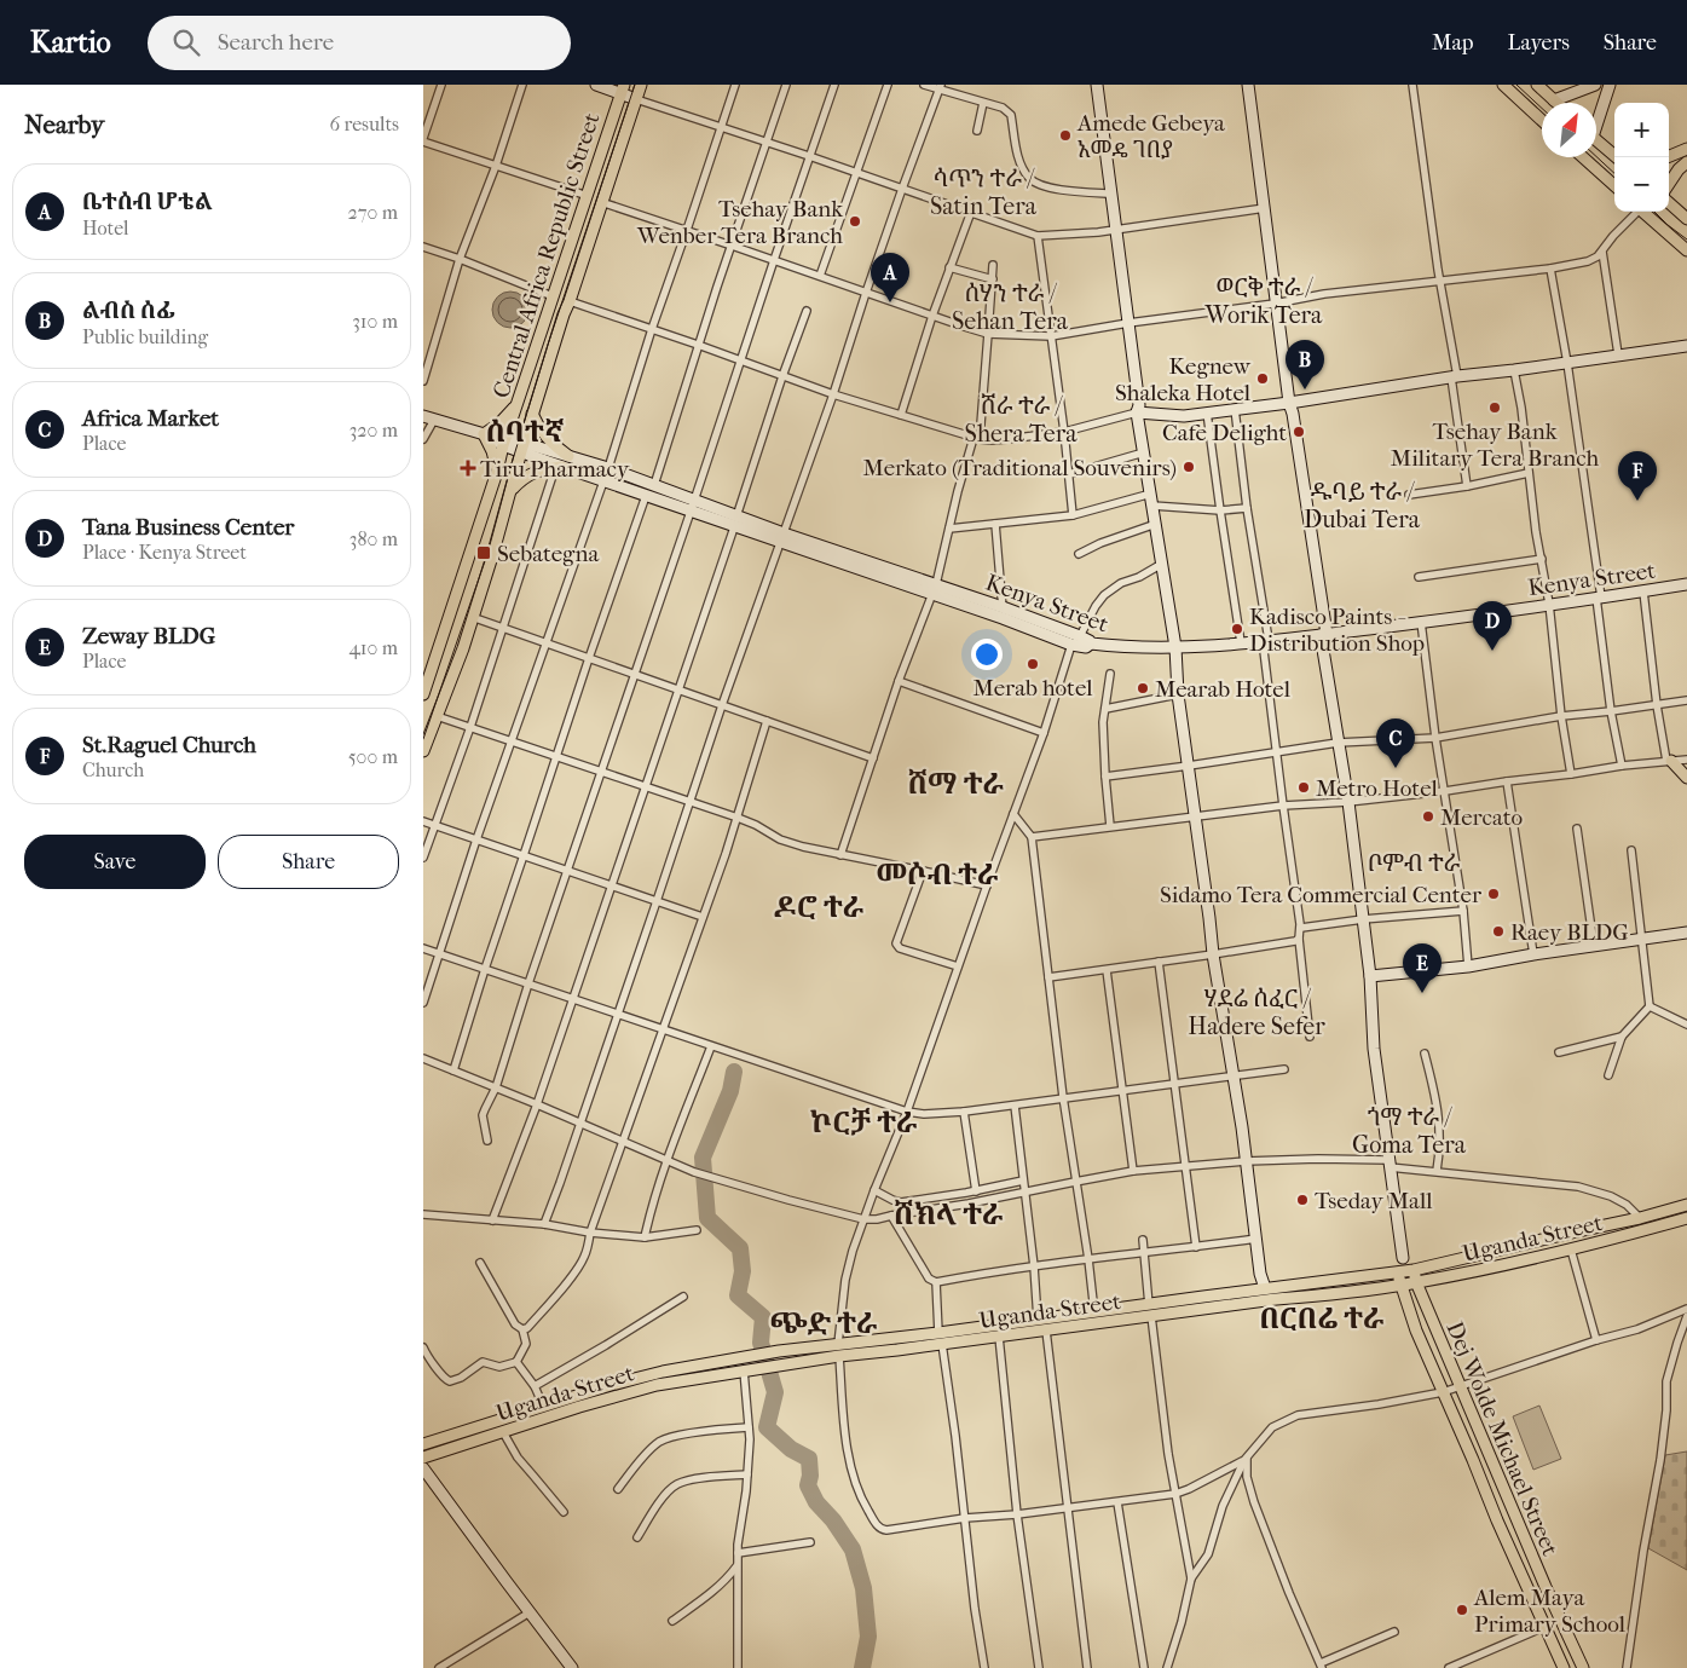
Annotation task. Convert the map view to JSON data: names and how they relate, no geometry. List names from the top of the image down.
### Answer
{
  "streets": {
    "main road": ["Central Africa Republic Street", "Uganda Street", "Dej Wolde Michael Street"],
    "street": ["Kenya Street"]
  },
  "crossings": [
    ["Kenya Street", "Dej Wolde Michael Street"],
    ["Uganda Street", "Dej Wolde Michael Street"]
  ],
  "districts": [
    "ሳጥን ተራ / Satin Tera",
    "ወርቅ ተራ / Worik Tera",
    "ሰሃን ተራ / Sehan Tera",
    "ሸራ ተራ / Shera Tera",
    "ሰባተኛ",
    "ዱባይ ተራ / Dubai Tera",
    "ሸማ ተራ",
    "ቦምብ ተራ",
    "መሶብ ተራ",
    "ዶሮ ተራ",
    "ሃደሬ ሰፈር / Hadere Sefer",
    "ጎማ ተራ / Goma Tera",
    "ኮርቻ ተራ",
    "ሸክላ ተራ",
    "በርበሬ ተራ",
    "ጭድ ተራ"
  ],
  "places": {
    "other": [
      "Amede Gebeya አመዴ ገበያ",
      "Tsehay Bank Wenber Tera Branch",
      "Kegnew Shaleka Hotel",
      "Tsehay Bank Military Tera Branch",
      "Cafe Delight",
      "Merkato (Traditional Souvenirs)",
      "Kadisco Paints - Distribution Shop",
      "Merab hotel",
      "Mearab Hotel",
      "Metro Hotel",
      "Mercato",
      "Sidamo Tera Commercial Center",
      "Raey BLDG",
      "Tseday Mall",
      "Alem Maya Primary School"
    ],
    "health": ["Tiru Pharmacy"],
    "transit": ["Sebategna"]
  },
  "north": "top right",
  "page": {
    "header": "Kartio",
    "search": "Search here",
    "nav": ["Map", "Layers", "Share"],
    "heading": ["Nearby", "6 results"],
    "map_buttons": ["+", "−"],
    "list": [
      {
        "mark": "A",
        "name": "ቤተሰብ ሆቴል",
        "note": "Hotel",
        "value": "270 m"
      },
      {
        "mark": "B",
        "name": "ልብስ ሰፊ",
        "note": "Public building",
        "value": "310 m"
      },
      {
        "mark": "C",
        "name": "Africa Market",
        "note": "Place",
        "value": "320 m"
      },
      {
        "mark": "D",
        "name": "Tana Business Center",
        "note": "Place · Kenya Street",
        "value": "380 m"
      },
      {
        "mark": "E",
        "name": "Zeway BLDG",
        "note": "Place",
        "value": "410 m"
      },
      {
        "mark": "F",
        "name": "St.Raguel Church",
        "note": "Church",
        "value": "500 m"
      }
    ],
    "pins": [
      "A",
      "B",
      "F",
      "D",
      "C",
      "E"
    ],
    "buttons": ["Save", "Share"]
  }
}
